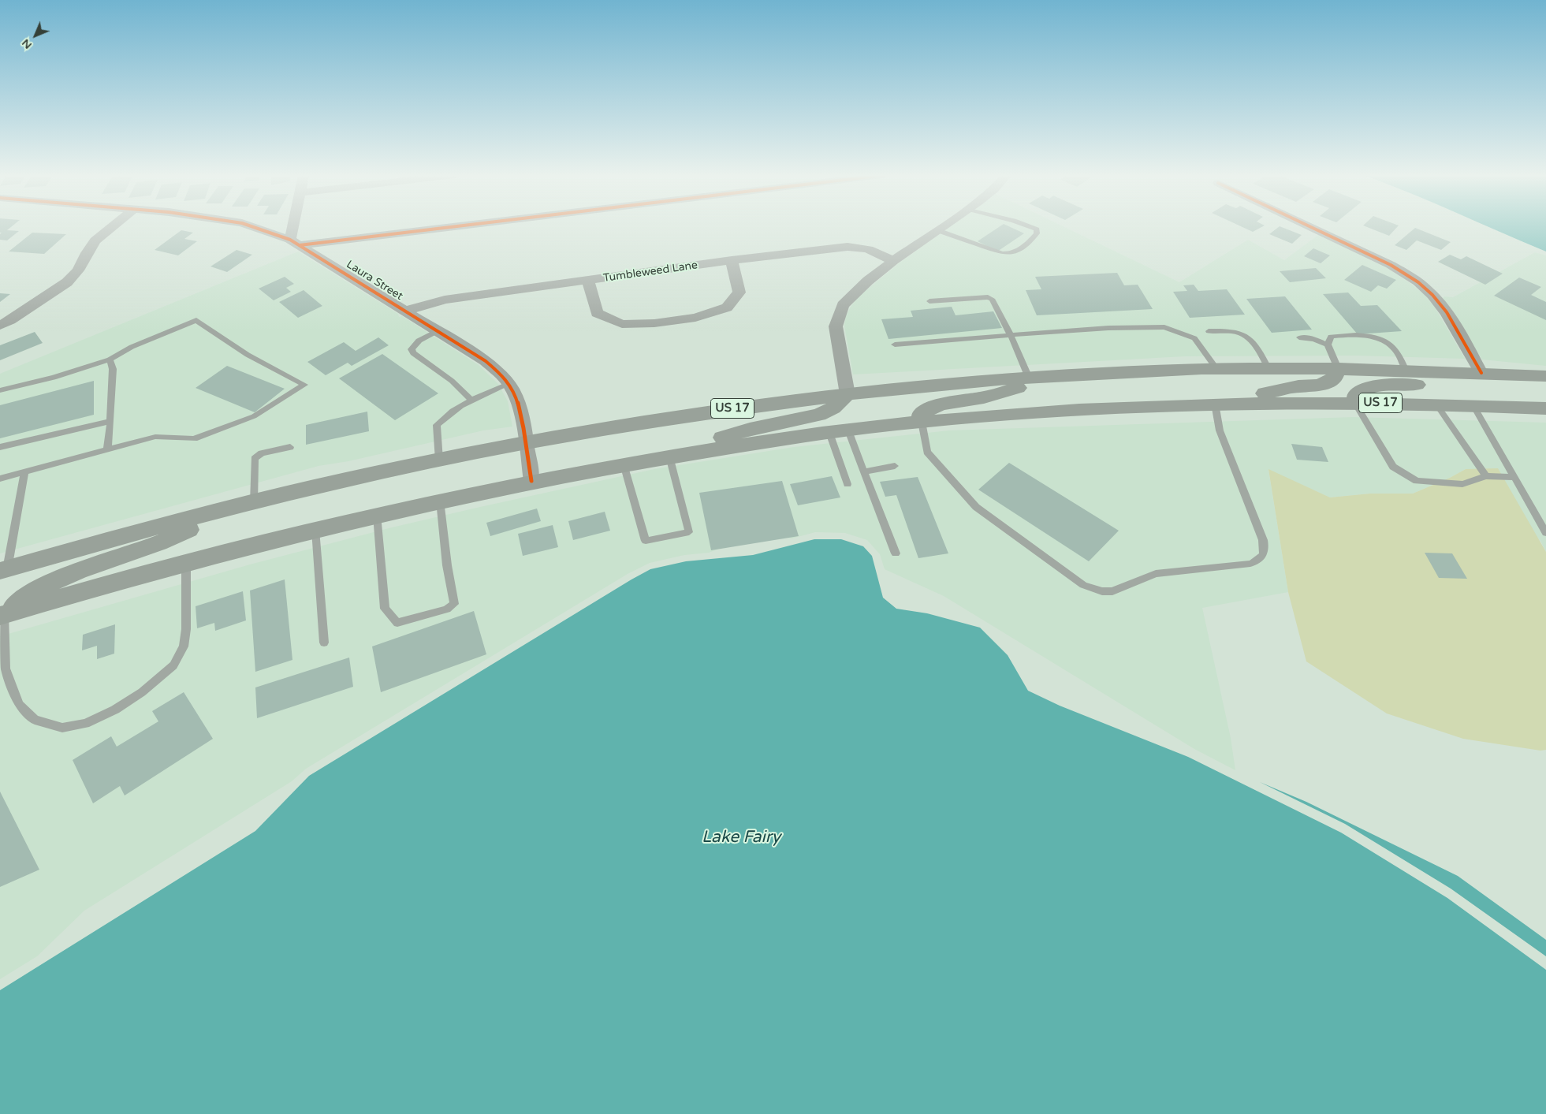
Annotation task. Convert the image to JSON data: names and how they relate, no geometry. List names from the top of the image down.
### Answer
{
  "streets": {
    "main road": ["US 17"],
    "street": ["Tumbleweed Lane", "Laura Street"]
  },
  "crossings": [
    ["Tumbleweed Lane", "Laura Street"],
    ["Laura Street", "US 17"]
  ],
  "water": ["Lake Fairy"],
  "north": "bottom left"
}
